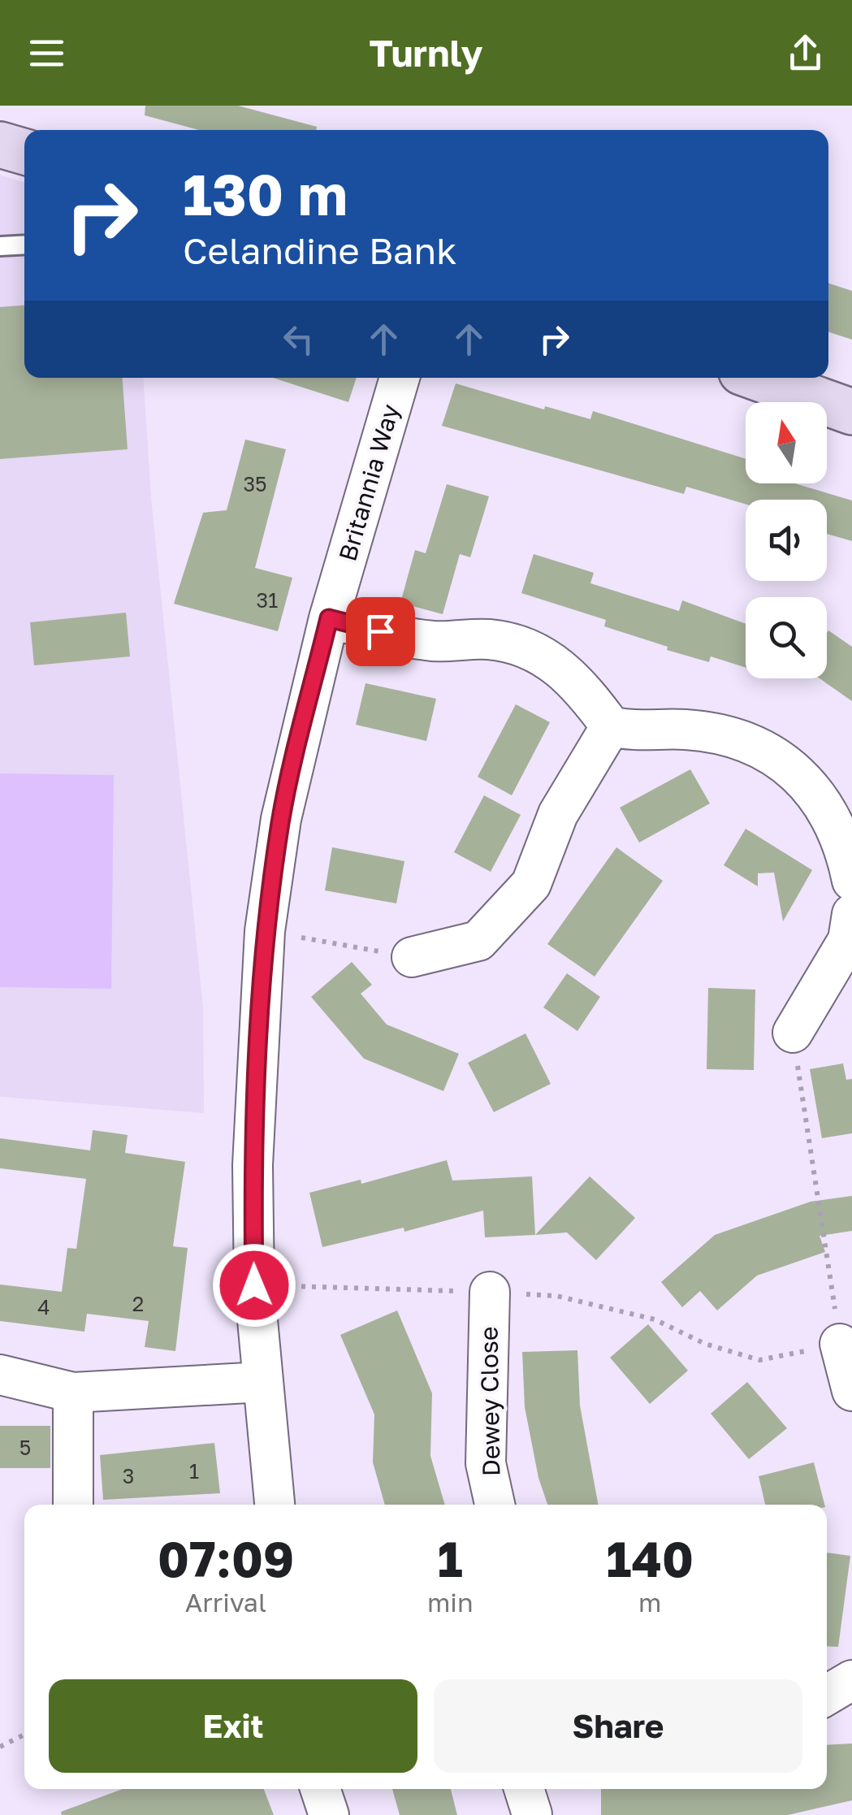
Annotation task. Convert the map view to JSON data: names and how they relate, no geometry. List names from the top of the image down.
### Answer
{
  "streets": {
    "street": ["Britannia Way", "Dewey Close"]
  },
  "house_numbers": [
    "35",
    "31",
    "2",
    "4",
    "5",
    "1",
    "3"
  ],
  "north": "top",
  "page": {
    "header": "Turnly",
    "turn": ["130 m", "Celandine Bank"],
    "eta": [
      "07:09",
      "Arrival",
      "1",
      "min",
      "140",
      "m"
    ],
    "buttons": ["Exit", "Share"]
  }
}
